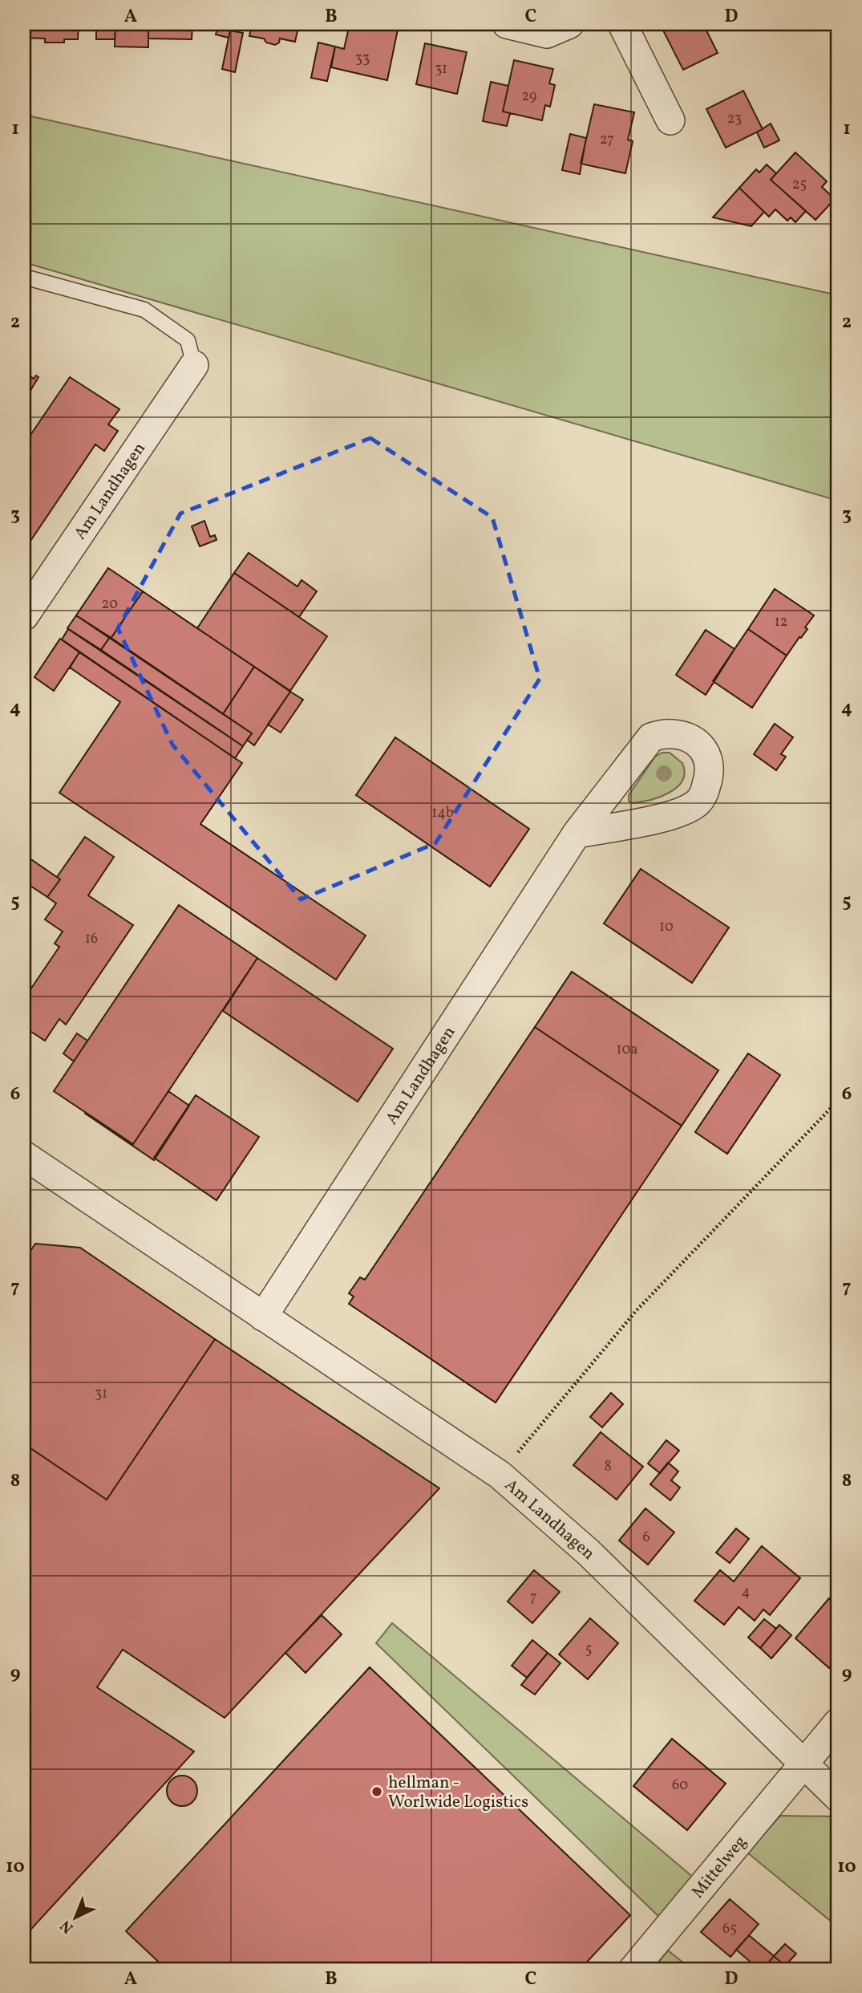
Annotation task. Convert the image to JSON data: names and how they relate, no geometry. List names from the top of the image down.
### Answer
{
  "streets": {
    "street": ["Am Landhagen", "Mittelweg"]
  },
  "crossings": [
    ["Am Landhagen", "Mittelweg"]
  ],
  "places": ["hellman - Worlwide Logistics"],
  "house_numbers": [
    "33",
    "31",
    "29",
    "23",
    "27",
    "25",
    "20",
    "12",
    "14b",
    "10",
    "16",
    "10a",
    "31",
    "8",
    "6",
    "4",
    "7",
    "5",
    "60",
    "65"
  ],
  "north": "bottom left",
  "grid": {
    "columns": [
      "A",
      "B",
      "C",
      "D"
    ],
    "rows": [
      "1",
      "2",
      "3",
      "4",
      "5",
      "6",
      "7",
      "8",
      "9",
      "10"
    ]
  }
}
